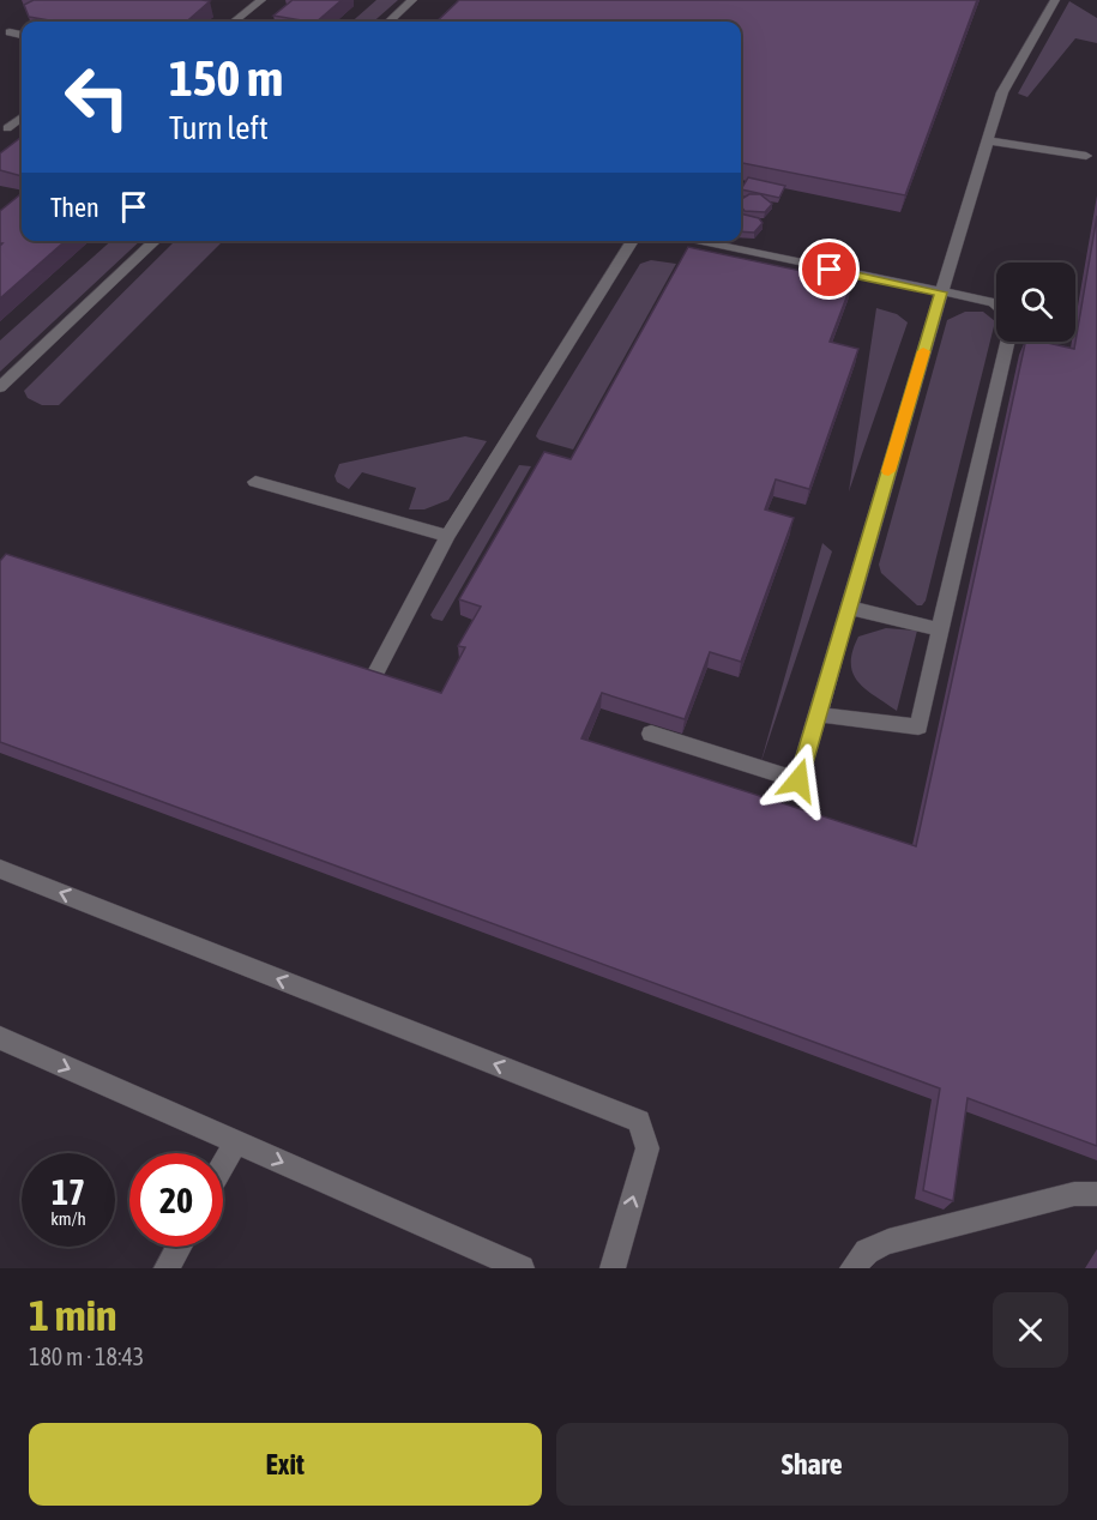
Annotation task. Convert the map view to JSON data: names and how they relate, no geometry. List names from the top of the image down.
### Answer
{
  "page": {
    "turn": ["150 m", "Turn left"],
    "then": "Then",
    "speed": "17 km/h",
    "limit": "20",
    "heading": ["1 min", "180 m · 18:43"],
    "buttons": ["Exit", "Share"]
  }
}
